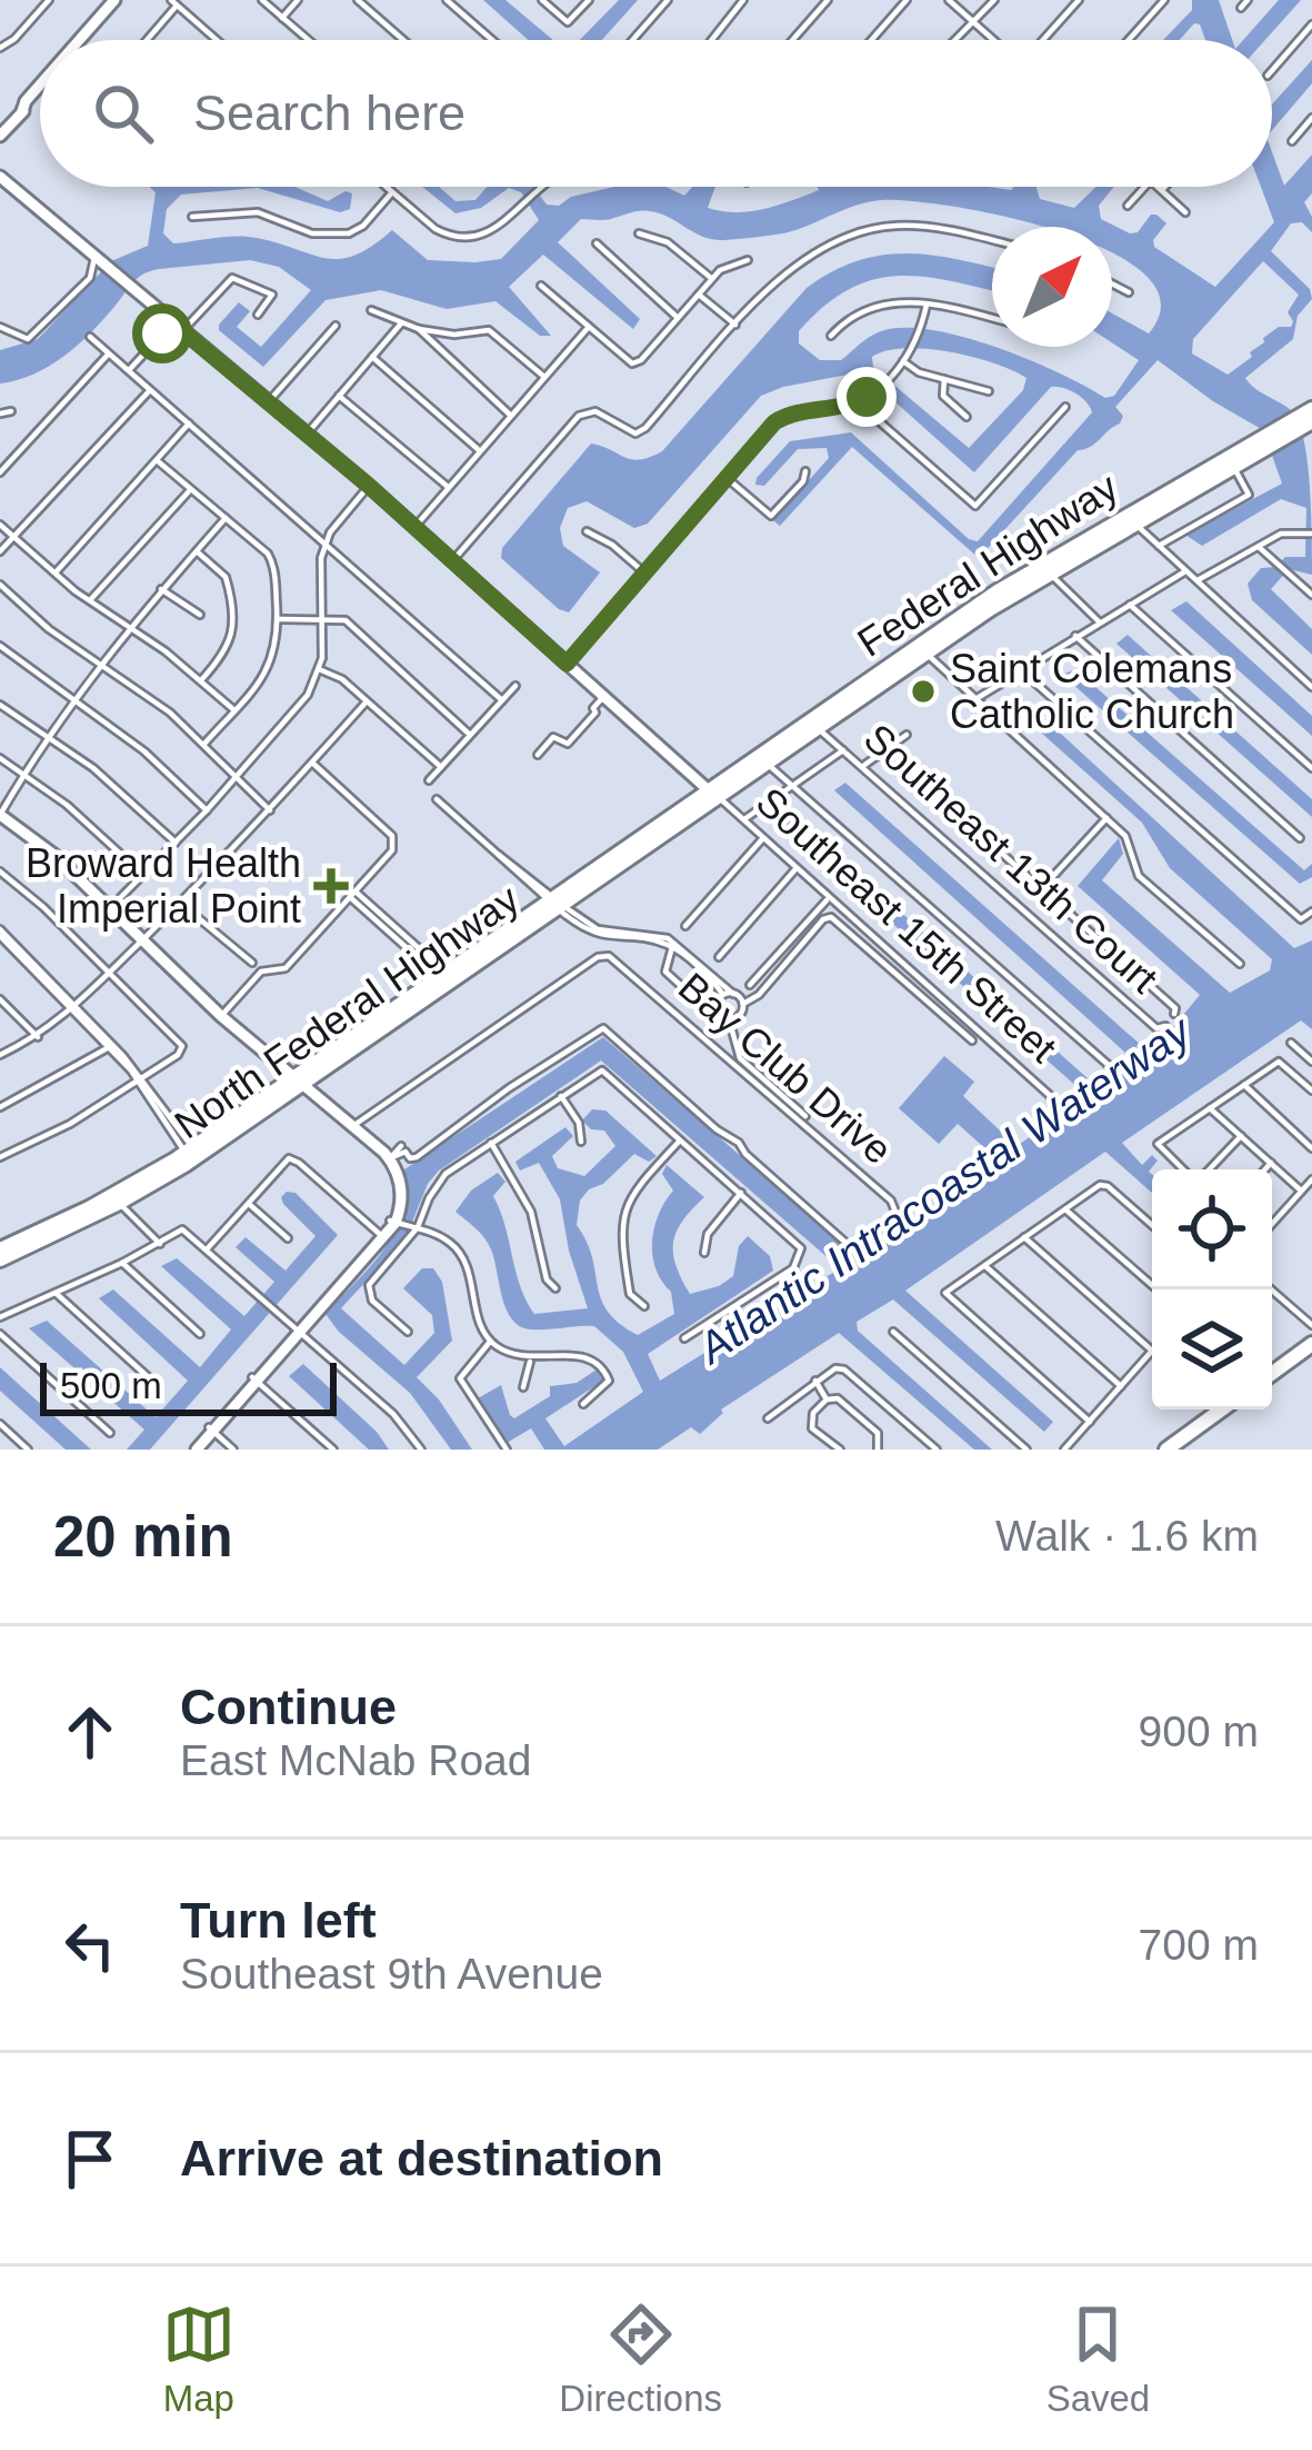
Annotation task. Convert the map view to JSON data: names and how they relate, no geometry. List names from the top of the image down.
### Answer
{
  "streets": {
    "main road": ["Federal Highway", "North Federal Highway"],
    "street": ["Southeast 13th Court", "Southeast 15th Street", "Bay Club Drive"]
  },
  "crossings": [
    ["Federal Highway", "Southeast 13th Court"],
    ["Federal Highway", "Southeast 15th Street"],
    ["Federal Highway", "North Federal Highway"],
    ["Southeast 15th Street", "North Federal Highway"]
  ],
  "water": ["Atlantic Intracoastal Waterway"],
  "places": {
    "other": ["Saint Colemans Catholic Church"],
    "health": ["Broward Health Imperial Point"]
  },
  "scale_bar": "500 m",
  "north": "top right",
  "page": {
    "search": "Search here",
    "scale": "500 m",
    "heading": ["20 min", "Walk · 1.6 km"],
    "list": [
      ["Continue", "East McNab Road", "900 m"],
      ["Turn left", "Southeast 9th Avenue", "700 m"],
      "Arrive at destination"
    ],
    "nav": ["Map", "Directions", "Saved"]
  }
}
